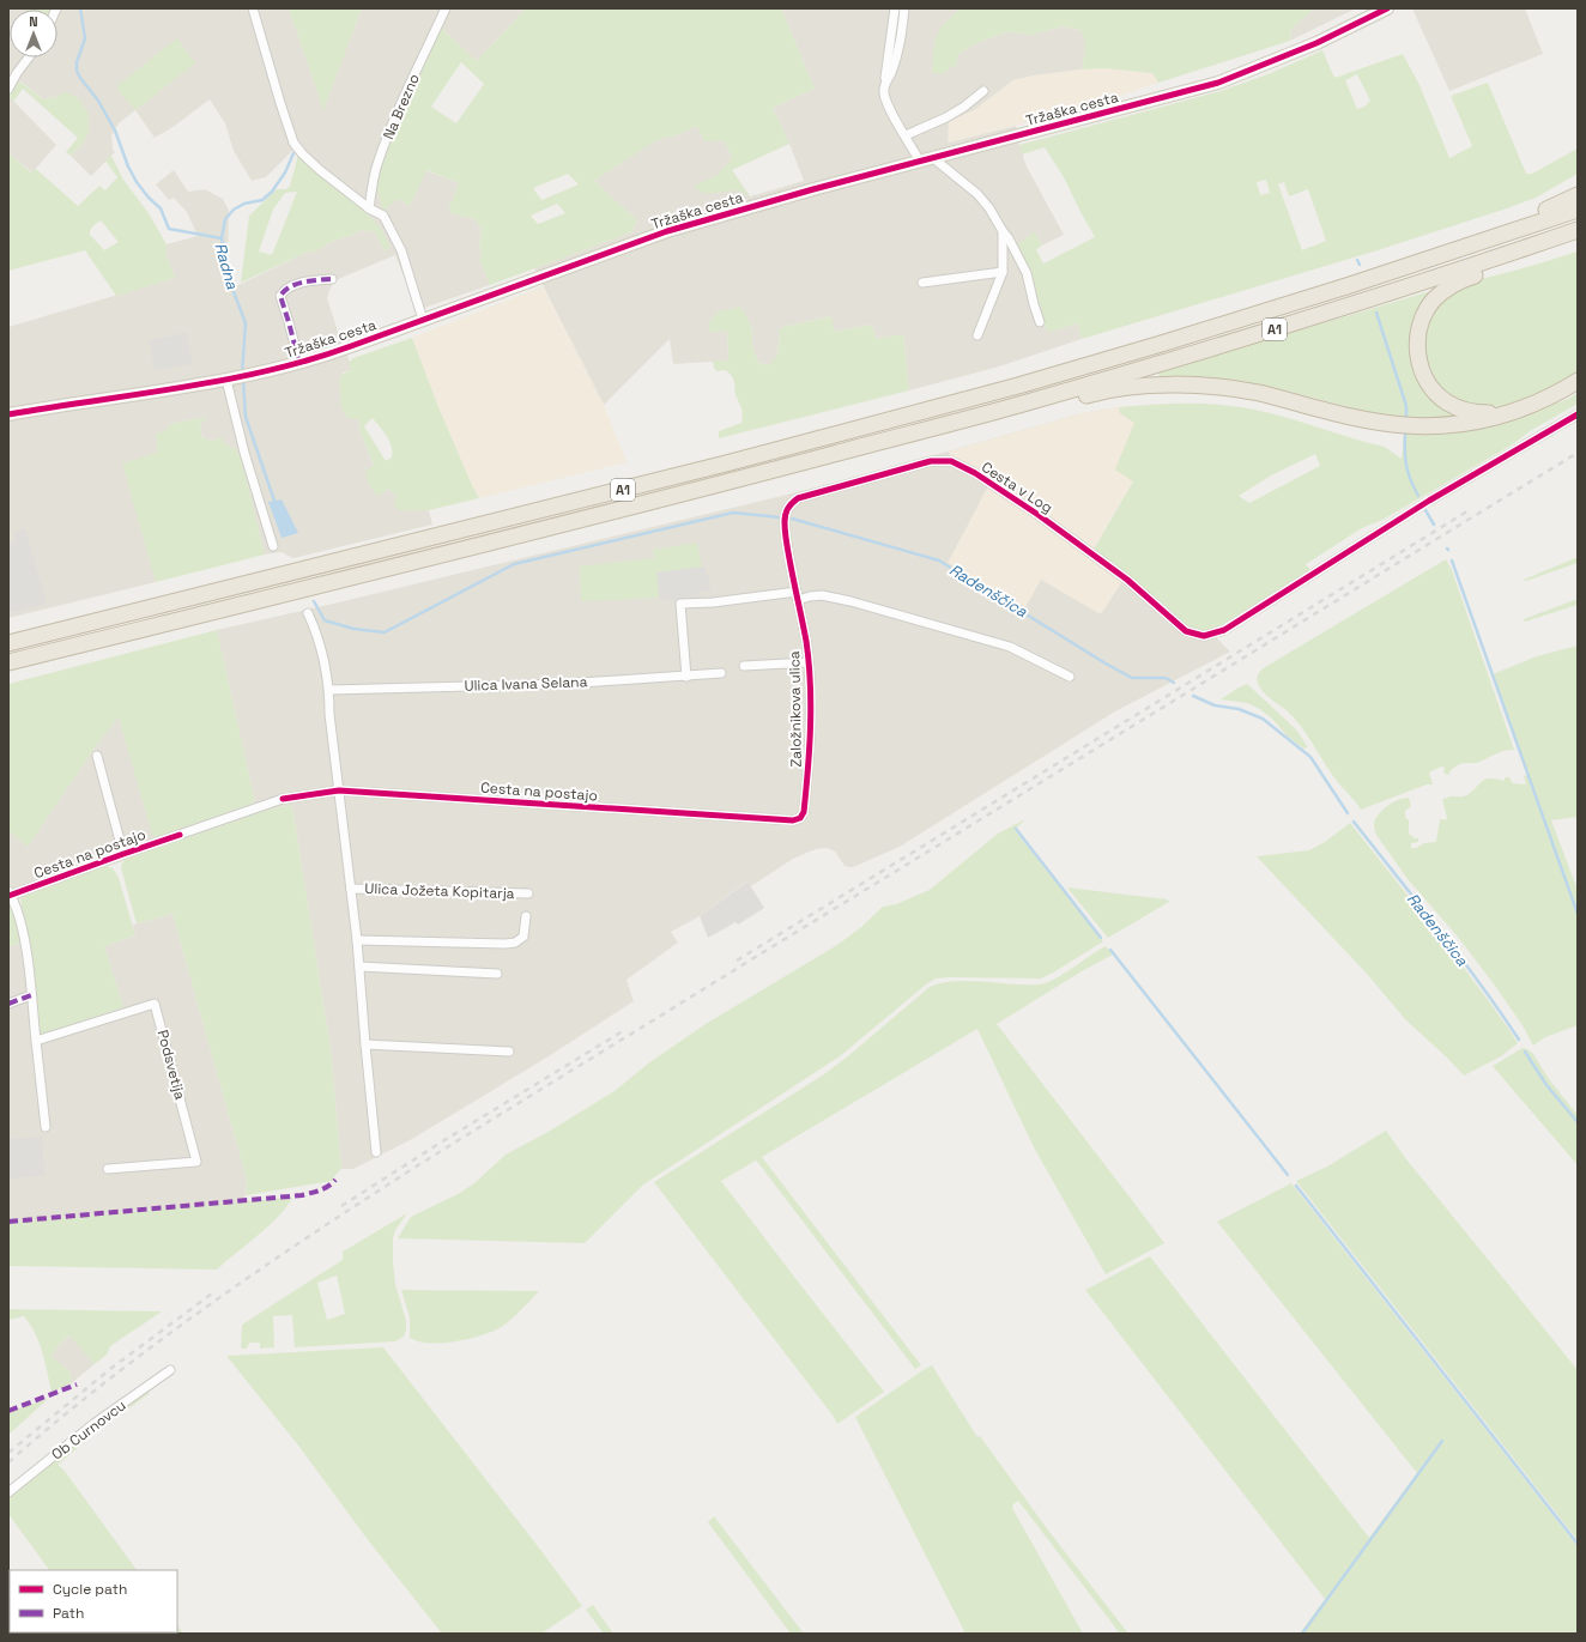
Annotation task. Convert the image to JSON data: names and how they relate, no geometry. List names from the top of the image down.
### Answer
{
  "streets": {
    "highway": ["A1"],
    "main road": ["Tržaška cesta"],
    "street": [
      "Na Brezno",
      "Cesta v Log",
      "Ulica Ivana Selana",
      "Založnikova ulica",
      "Cesta na postajo",
      "Ulica Jožeta Kopitarja",
      "Podsvetija",
      "Ob Curnovcu"
    ]
  },
  "crossings": [
    ["Cesta v Log", "Založnikova ulica"],
    ["Založnikova ulica", "Cesta na postajo"],
    ["Cesta na postajo", "Ulica Jožeta Kopitarja"]
  ],
  "water": ["Radna", "Radenščica"],
  "legend": ["Cycle path", "Path"],
  "north": "top"
}
